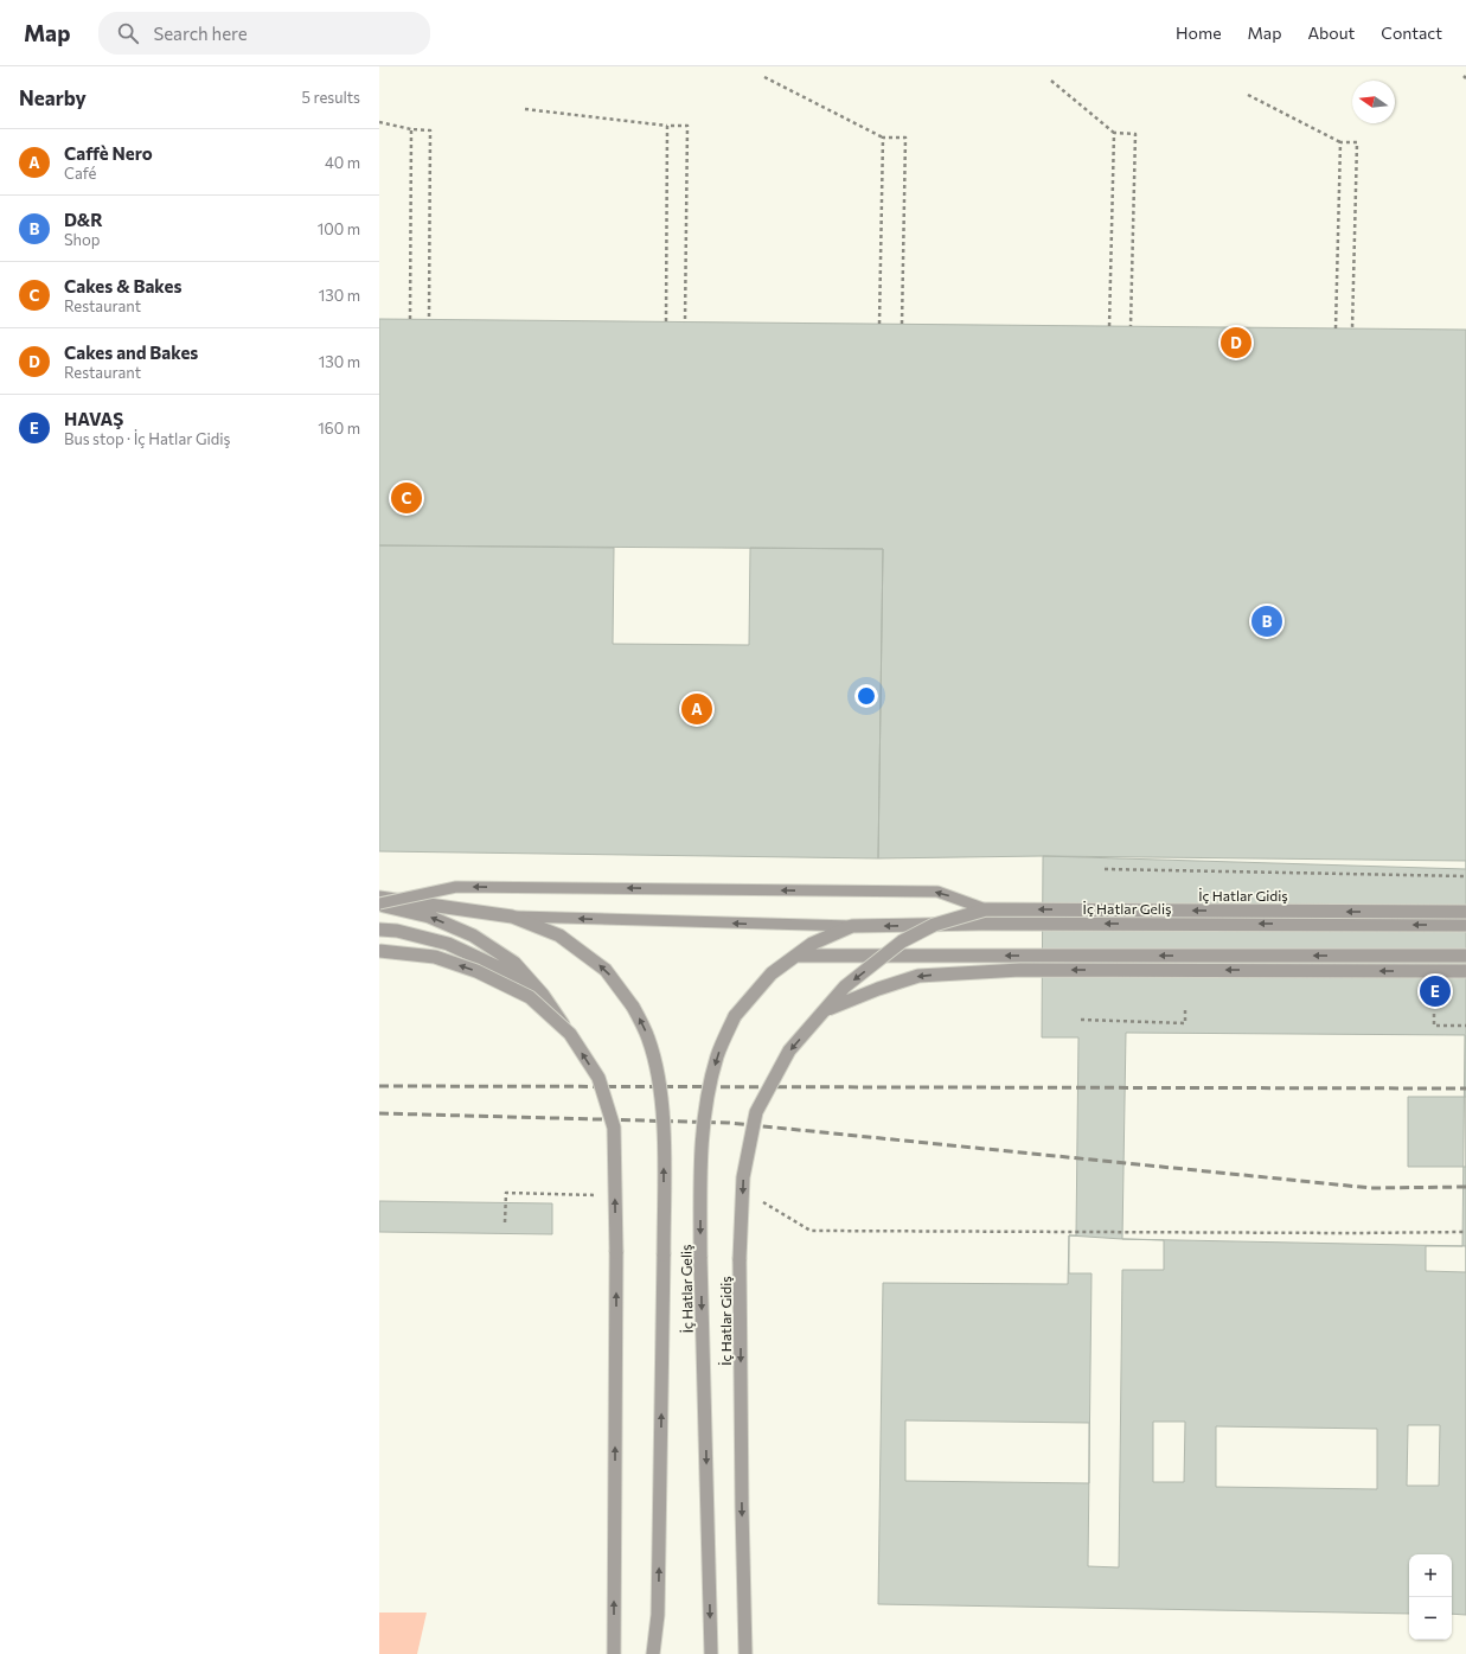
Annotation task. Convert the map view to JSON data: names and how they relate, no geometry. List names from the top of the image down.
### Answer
{
  "streets": {
    "street": ["İç Hatlar Gidiş", "İç Hatlar Geliş"]
  },
  "north": "left",
  "page": {
    "header": "Map",
    "search": "Search here",
    "nav": [
      "Home",
      "Map",
      "About",
      "Contact"
    ],
    "heading": ["Nearby", "5 results"],
    "list": [
      {
        "mark": "A",
        "name": "Caffè Nero",
        "note": "Café",
        "value": "40 m"
      },
      {
        "mark": "B",
        "name": "D&R",
        "note": "Shop",
        "value": "100 m"
      },
      {
        "mark": "C",
        "name": "Cakes & Bakes",
        "note": "Restaurant",
        "value": "130 m"
      },
      {
        "mark": "D",
        "name": "Cakes and Bakes",
        "note": "Restaurant",
        "value": "130 m"
      },
      {
        "mark": "E",
        "name": "HAVAŞ",
        "note": "Bus stop · İç Hatlar Gidiş",
        "value": "160 m"
      }
    ],
    "pins": [
      "D",
      "C",
      "B",
      "A",
      "E"
    ],
    "map_buttons": ["+", "−"]
  }
}
